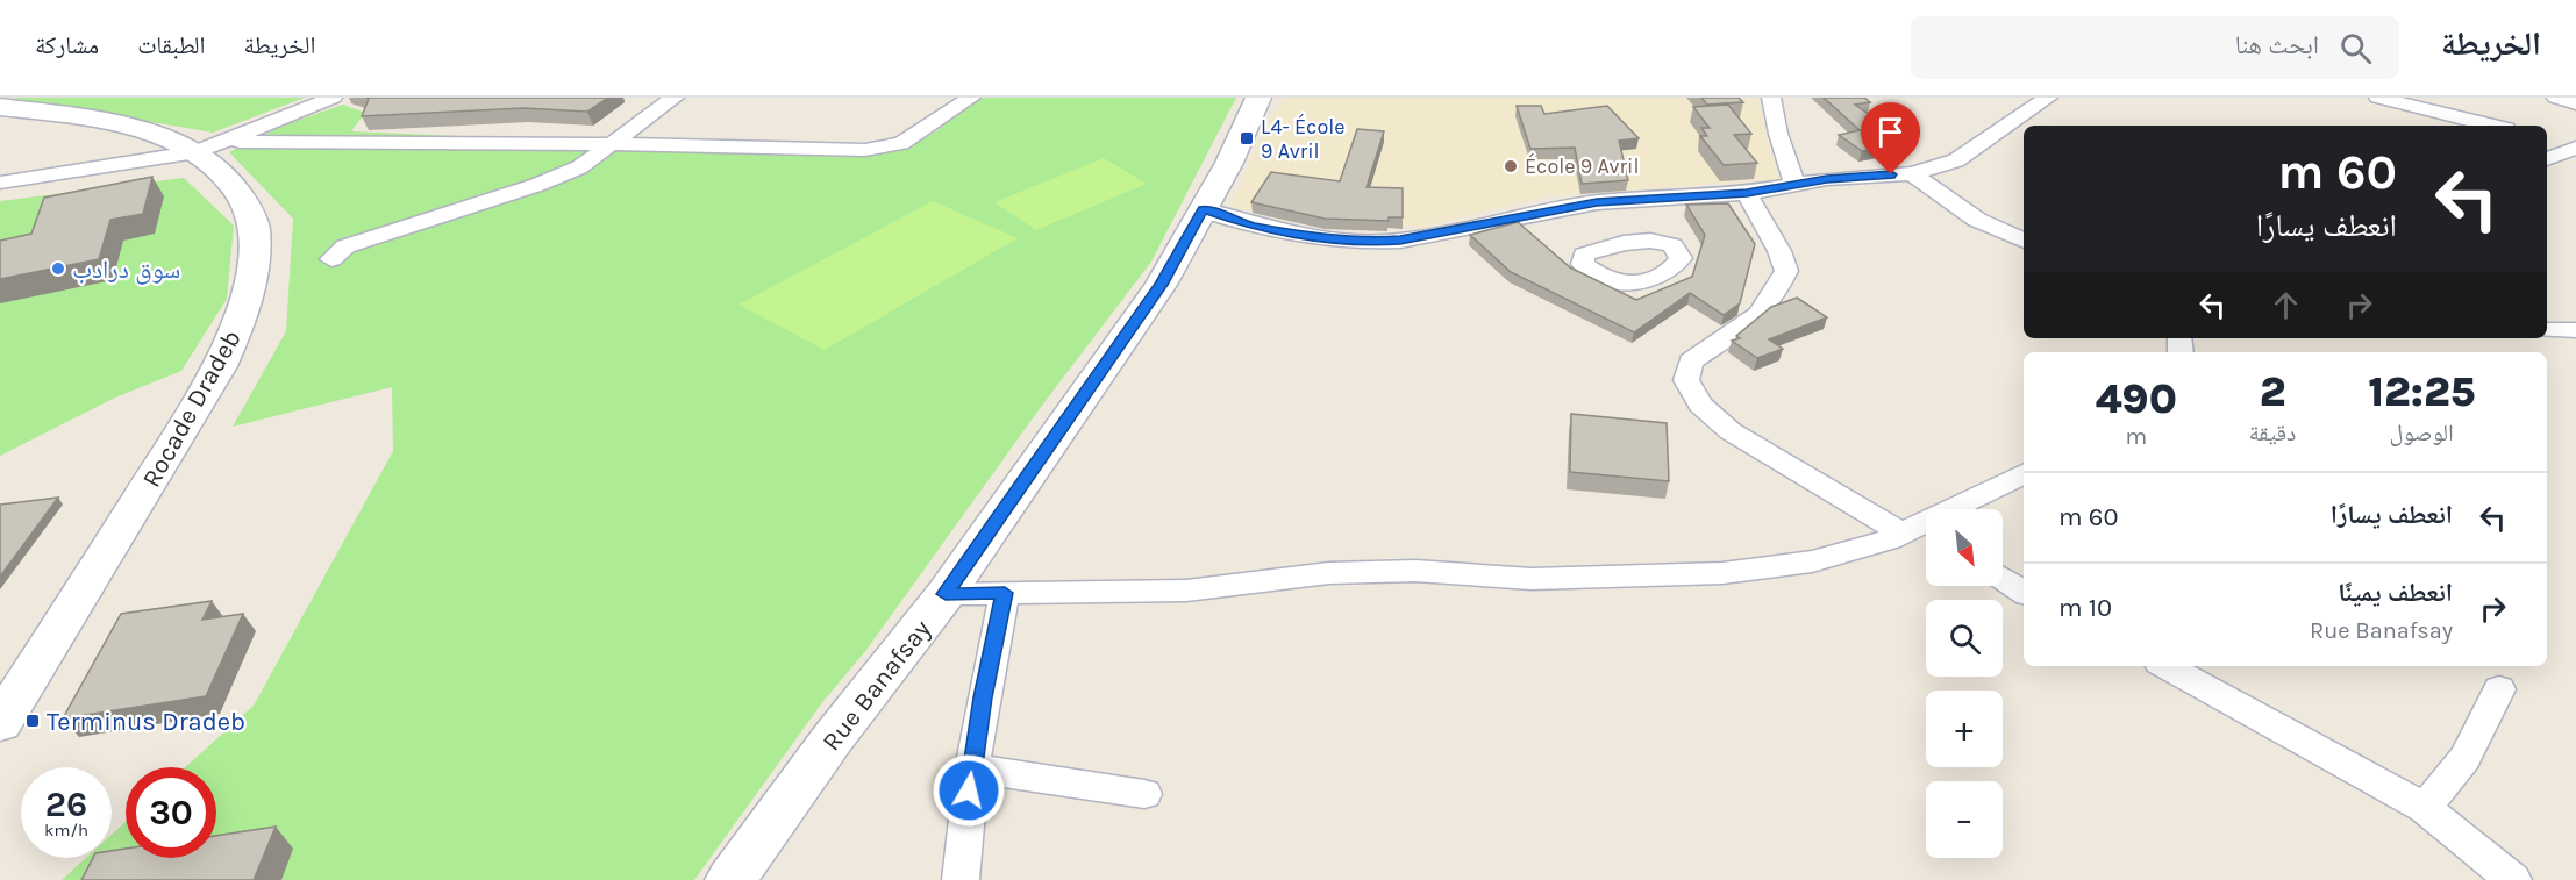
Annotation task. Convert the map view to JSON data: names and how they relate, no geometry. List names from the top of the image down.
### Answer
{
  "streets": {
    "street": ["Rocade Dradeb", "Rue Banafsay"]
  },
  "places": {
    "transit": ["L4- École 9 Avril", "Terminus Dradeb"],
    "other": ["École 9 Avril", "سوق درادب"]
  },
  "north": "bottom right",
  "page": {
    "header": "الخريطة",
    "search": "ابحث هنا",
    "nav": ["الخريطة", "الطبقات", "مشاركة"],
    "turn": ["60 m", "انعطف يسارًا"],
    "eta": [
      "12:25",
      "الوصول",
      "2",
      "دقيقة",
      "490",
      "m"
    ],
    "list": [
      {
        "name": "انعطف يسارًا",
        "value": "60 m"
      },
      {
        "name": "انعطف يمينًا",
        "note": "Rue Banafsay",
        "value": "10 m"
      }
    ],
    "map_buttons": ["+", "−"],
    "speed": "26 km/h",
    "limit": "30"
  }
}
